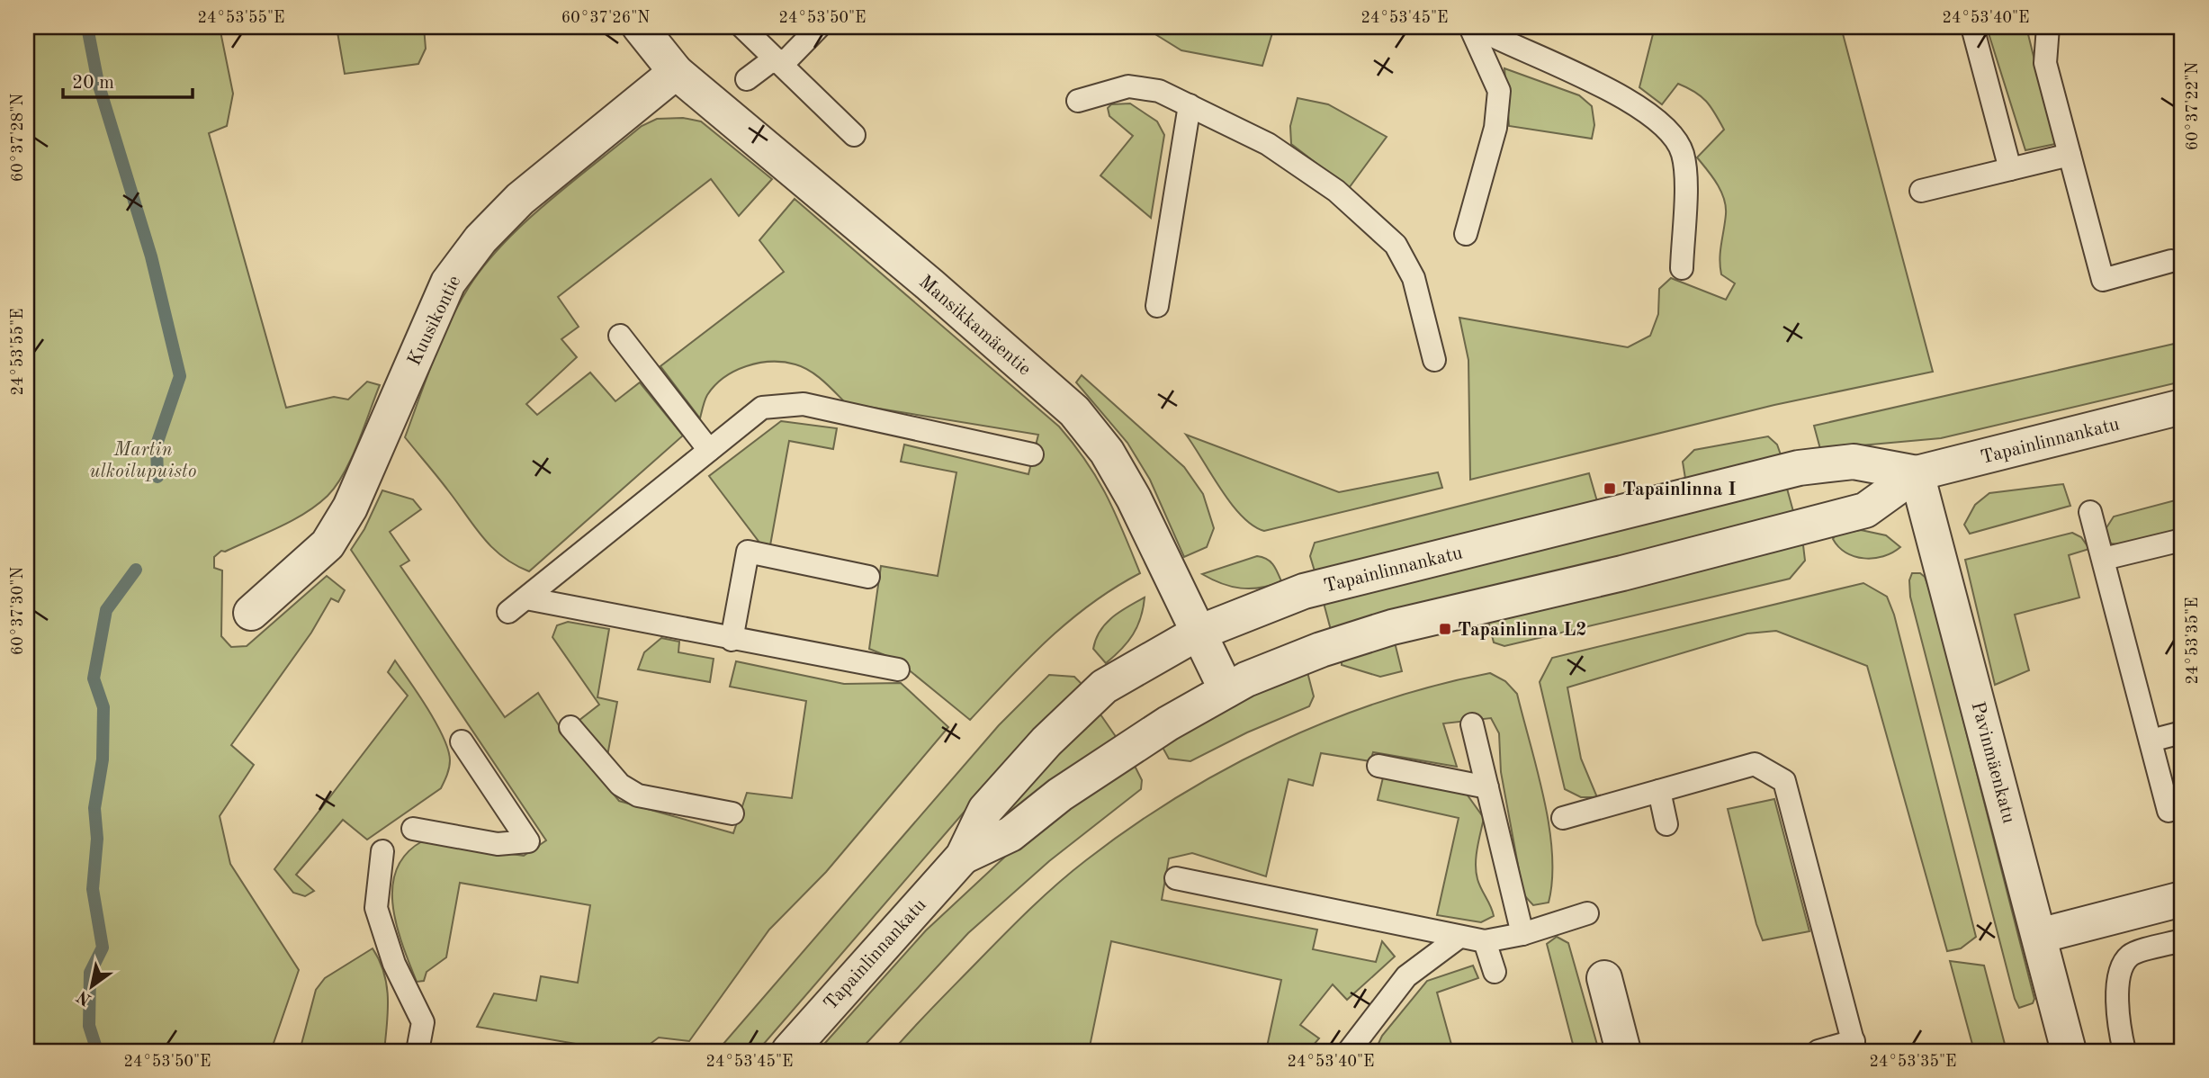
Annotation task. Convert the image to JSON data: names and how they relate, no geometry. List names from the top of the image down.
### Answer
{
  "streets": {
    "street": [
      "Kuusikontie",
      "Mansikkamäentie",
      "Tapainlinnankatu",
      "Pavinmäenkatu"
    ]
  },
  "crossings": [
    ["Kuusikontie", "Mansikkamäentie"],
    ["Mansikkamäentie", "Tapainlinnankatu"],
    ["Tapainlinnankatu", "Pavinmäenkatu"]
  ],
  "parks": ["Martin ulkoilupuisto"],
  "places": {
    "transit": ["Tapainlinna I", "Tapainlinna L2"]
  },
  "scale_bar": "20 m",
  "north": "bottom left",
  "coordinates": [
    "24°53'55\"E",
    "60°37'26\"N",
    "24°53'50\"E",
    "24°53'45\"E",
    "24°53'40\"E",
    "60°37'22\"N",
    "60°37'28\"N",
    "60°37'30\"N",
    "24°53'35\"E"
  ]
}
